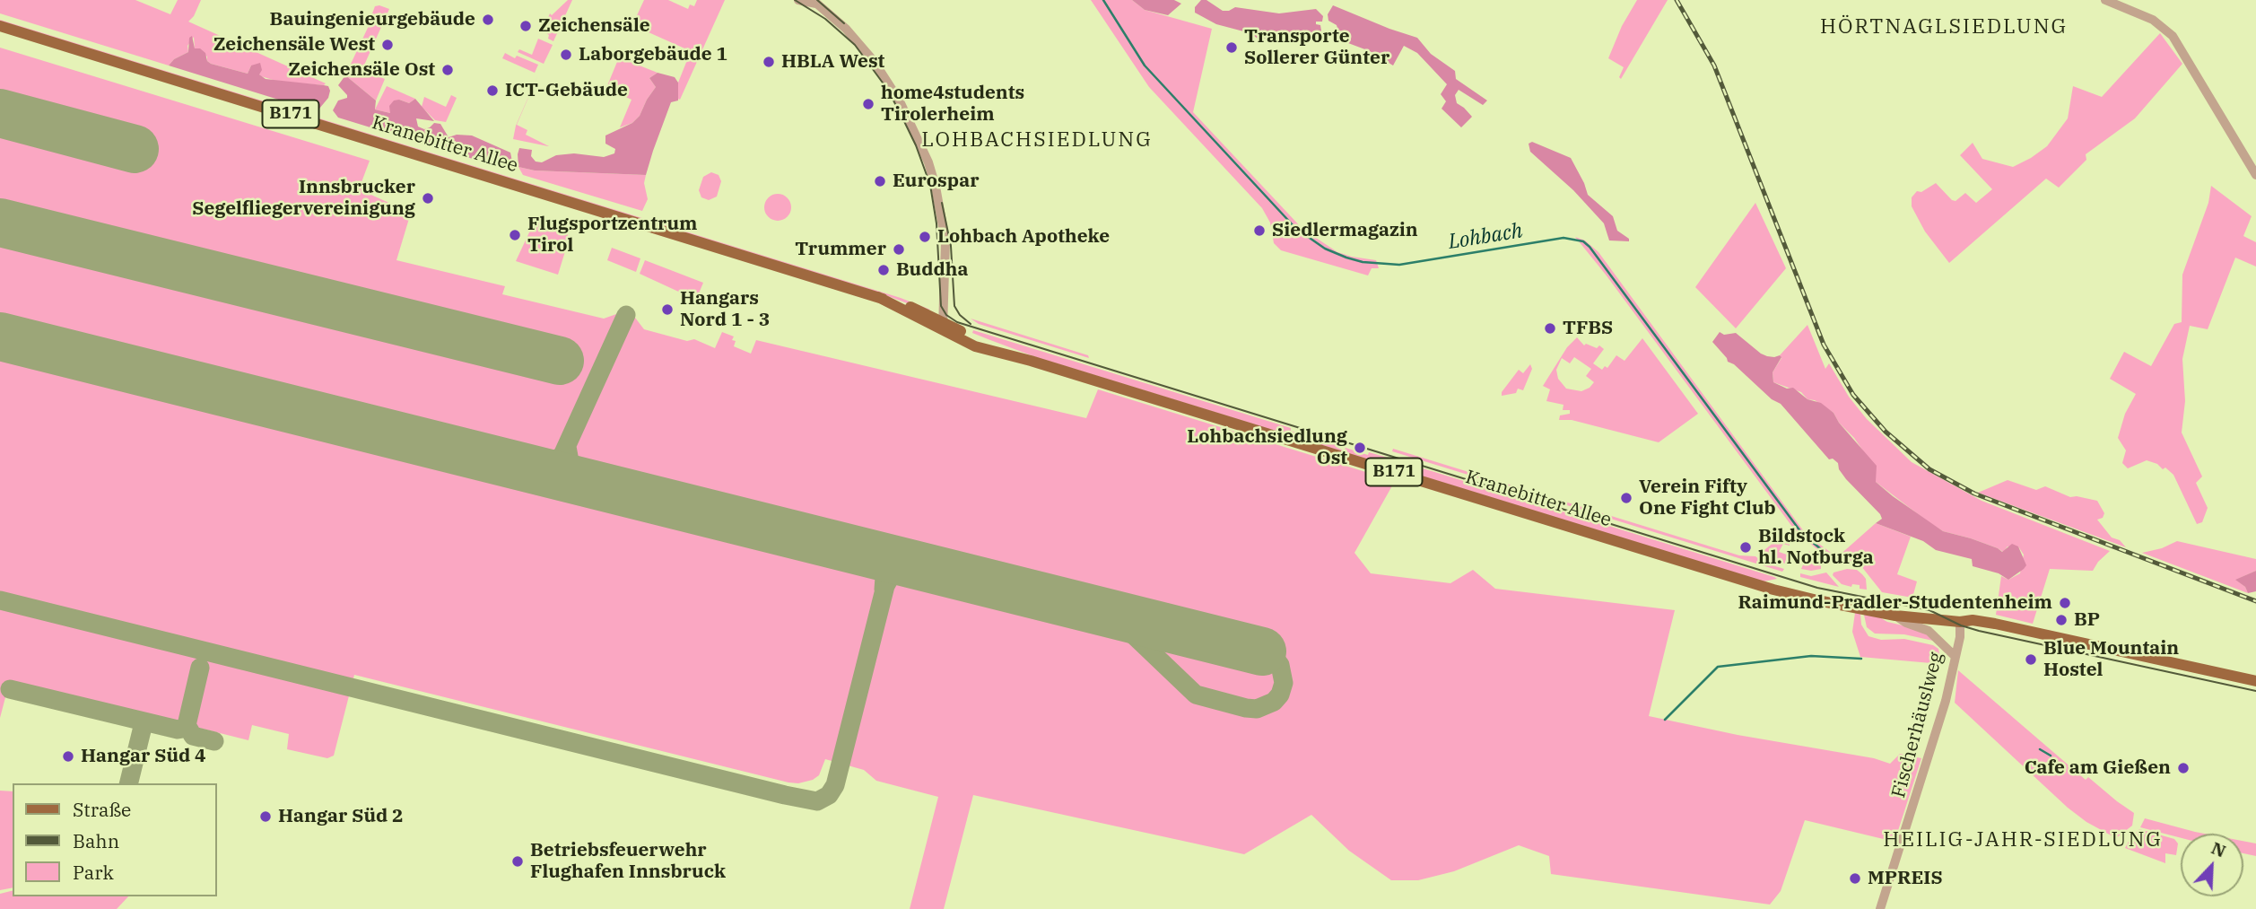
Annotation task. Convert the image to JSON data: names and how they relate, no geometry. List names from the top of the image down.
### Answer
{
  "streets": {
    "main road": ["B171", "Kranebitter Allee"],
    "street": ["Fischerhäuslweg"]
  },
  "crossings": [
    ["Kranebitter Allee", "Fischerhäuslweg"]
  ],
  "districts": ["HÖRTNAGLSIEDLUNG", "LOHBACHSIEDLUNG", "HEILIG-JAHR-SIEDLUNG"],
  "water": ["Lohbach"],
  "places": [
    "Bauingenieurgebäude",
    "Zeichensäle",
    "Zeichensäle West",
    "Transporte Sollerer Günter",
    "Laborgebäude 1",
    "HBLA West",
    "Zeichensäle Ost",
    "ICT-Gebäude",
    "home4students Tirolerheim",
    "Eurospar",
    "Innsbrucker Segelfliegervereinigung",
    "Siedlermagazin",
    "Flugsportzentrum Tirol",
    "Lohbach Apotheke",
    "Trummer",
    "Buddha",
    "Hangars Nord 1 - 3",
    "TFBS",
    "Lohbachsiedlung Ost",
    "Verein Fifty One Fight Club",
    "Bildstock hl. Notburga",
    "Raimund-Pradler-Studentenheim",
    "BP",
    "Blue Mountain Hostel",
    "Hangar Süd 4",
    "Cafe am Gießen",
    "Hangar Süd 2",
    "Betriebsfeuerwehr Flughafen Innsbruck",
    "MPREIS"
  ],
  "legend": ["Straße", "Bahn", "Park"],
  "north": "top right"
}
